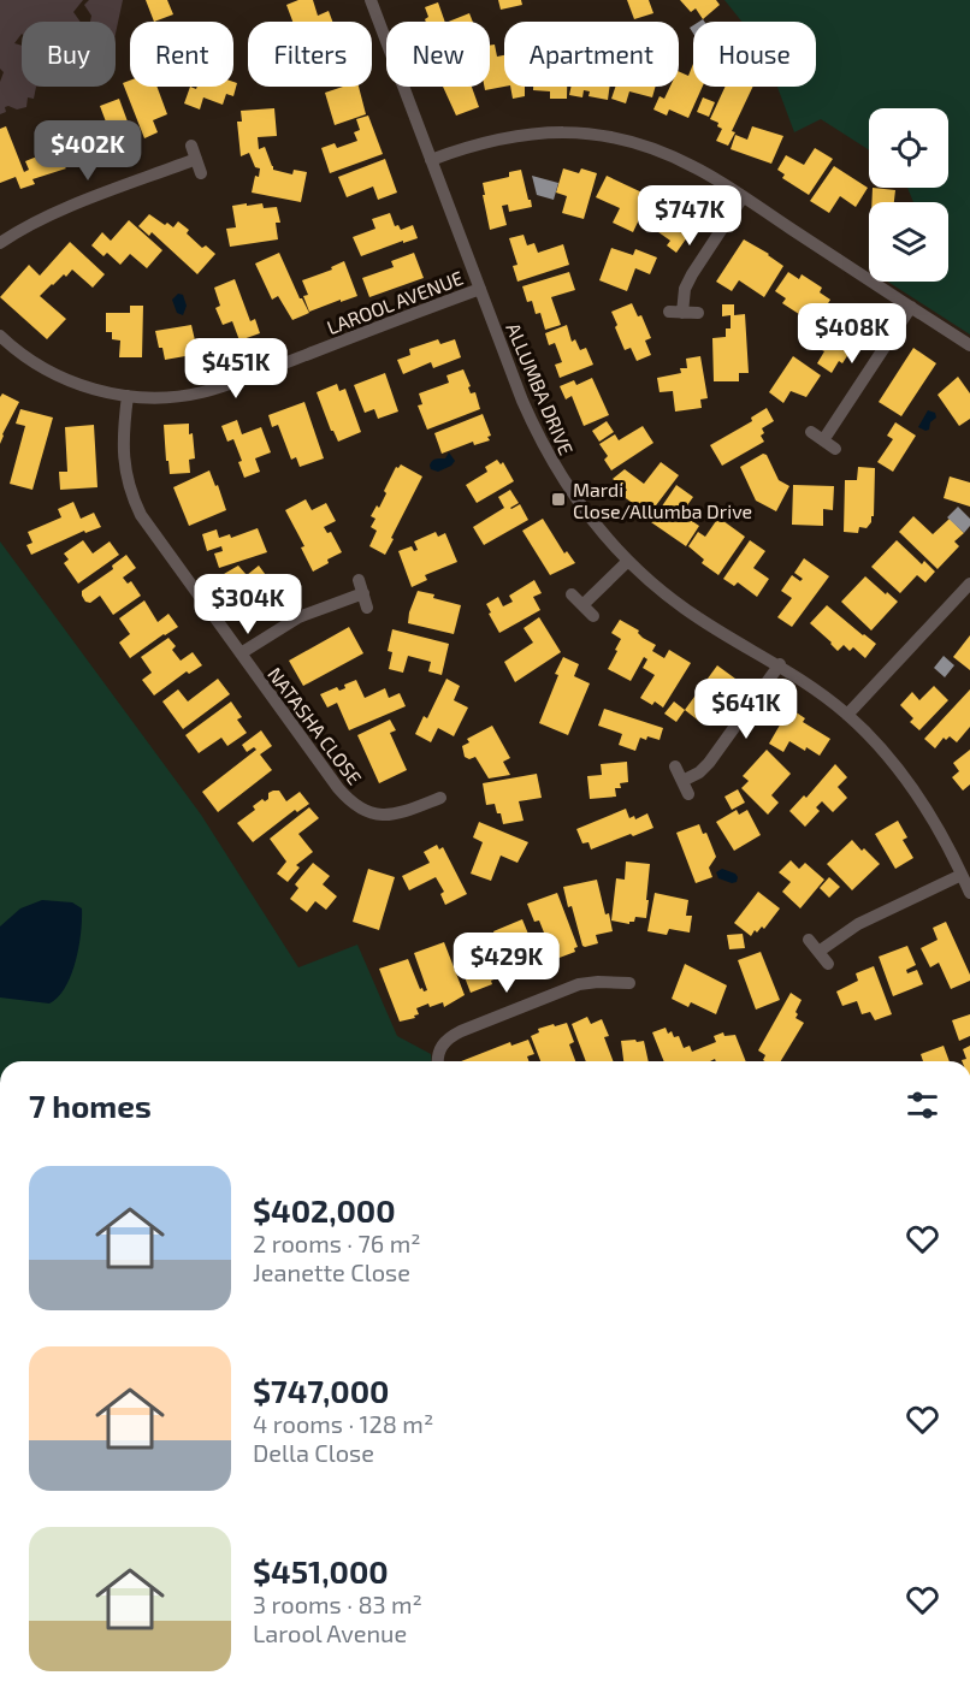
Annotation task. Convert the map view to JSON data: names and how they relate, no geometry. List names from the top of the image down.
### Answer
{
  "streets": {
    "street": ["LAROOL AVENUE", "ALLUMBA DRIVE", "NATASHA CLOSE"]
  },
  "crossings": [
    ["LAROOL AVENUE", "ALLUMBA DRIVE"],
    ["LAROOL AVENUE", "NATASHA CLOSE"]
  ],
  "places": {
    "transit": ["Mardi Close/Allumba Drive"]
  },
  "page": {
    "chip": [
      "Buy",
      "Rent",
      "Filters",
      "New",
      "Apartment",
      "House"
    ],
    "price": [
      "$402K",
      "$747K",
      "$408K",
      "$451K",
      "$304K",
      "$641K",
      "$429K"
    ],
    "heading": "7 homes",
    "list": [
      {
        "name": "$402,000",
        "note": "2 rooms · 76 m² · Jeanette Close"
      },
      {
        "name": "$747,000",
        "note": "4 rooms · 128 m² · Della Close"
      },
      {
        "name": "$451,000",
        "note": "3 rooms · 83 m² · Larool Avenue"
      }
    ]
  }
}
